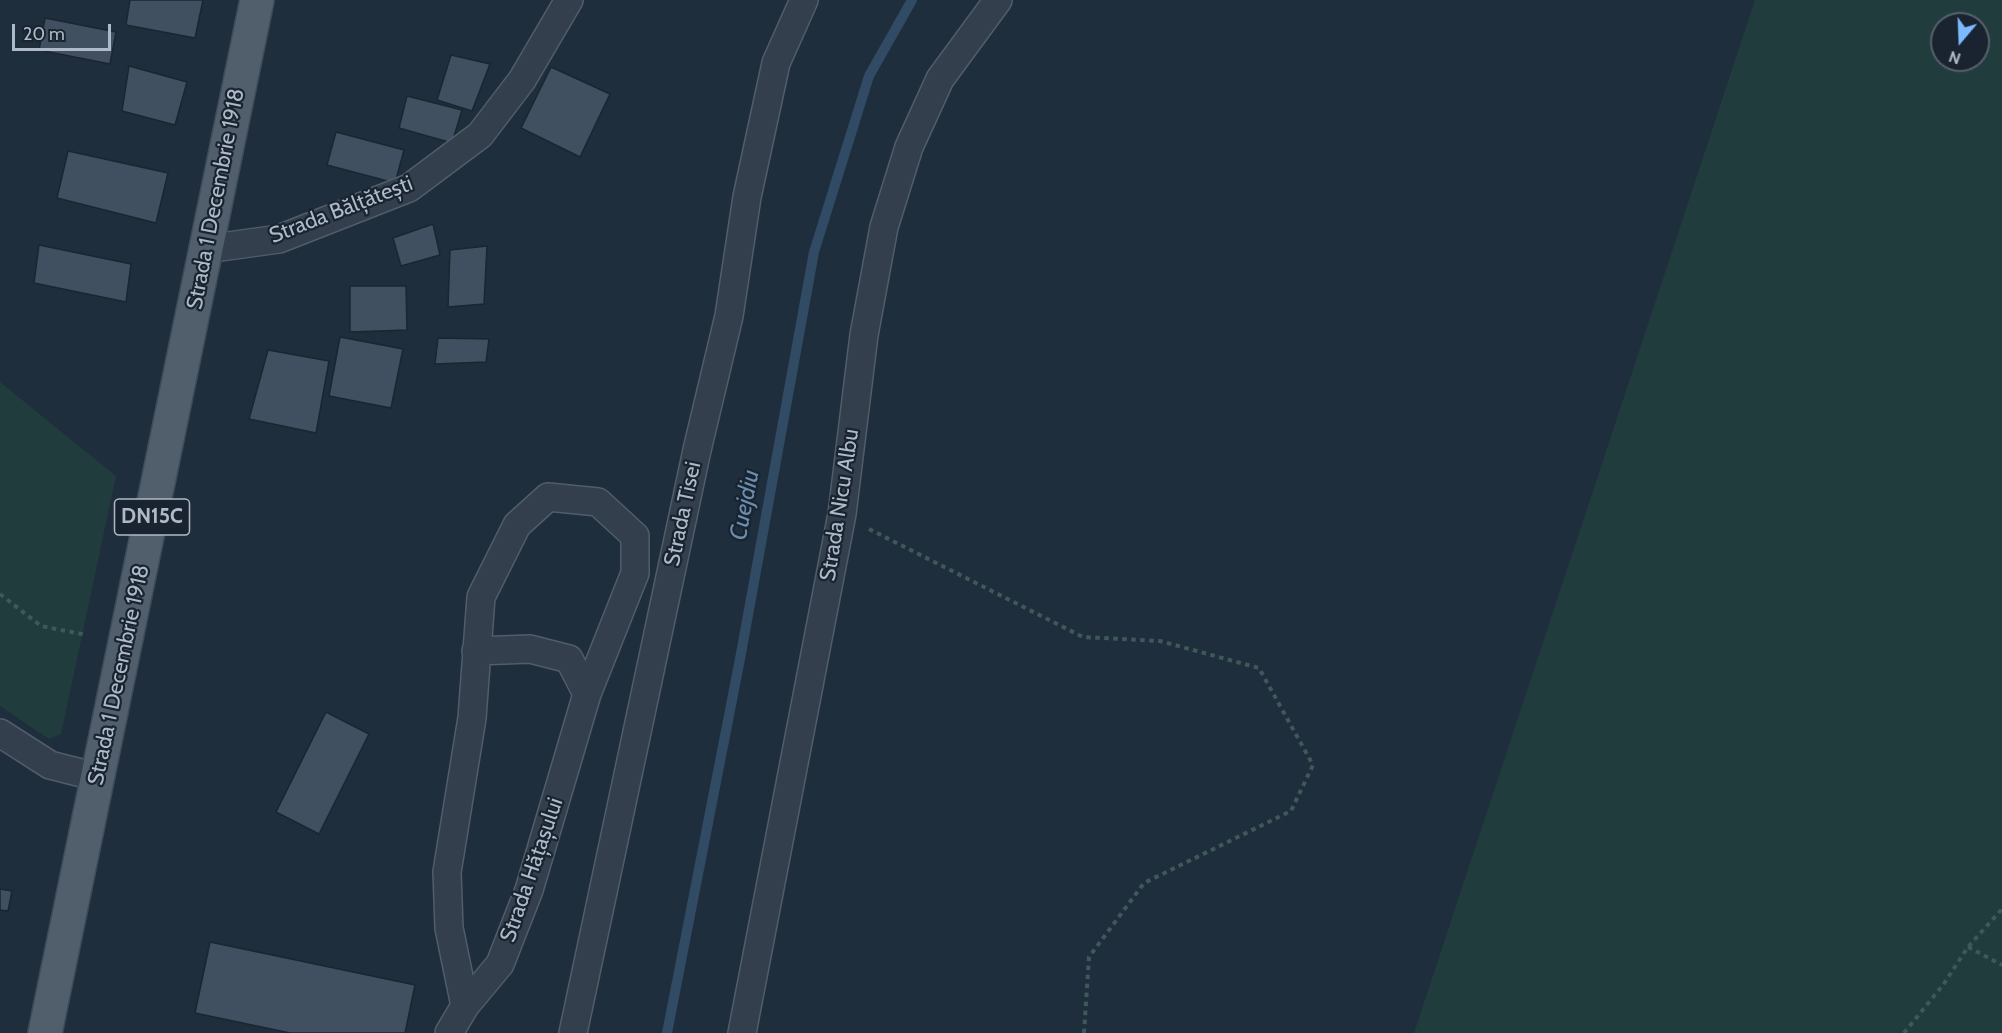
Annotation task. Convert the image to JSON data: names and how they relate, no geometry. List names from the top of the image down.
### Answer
{
  "streets": {
    "main road": ["Strada 1 Decembrie 1918", "DN15C"],
    "street": [
      "Strada Bălțătești",
      "Strada Nicu Albu",
      "Strada Tisei",
      "Strada Hățașului"
    ]
  },
  "crossings": [
    ["Strada 1 Decembrie 1918", "Strada Bălțătești"]
  ],
  "water": ["Cuejdiu"],
  "scale_bar": "20 m",
  "north": "bottom"
}
